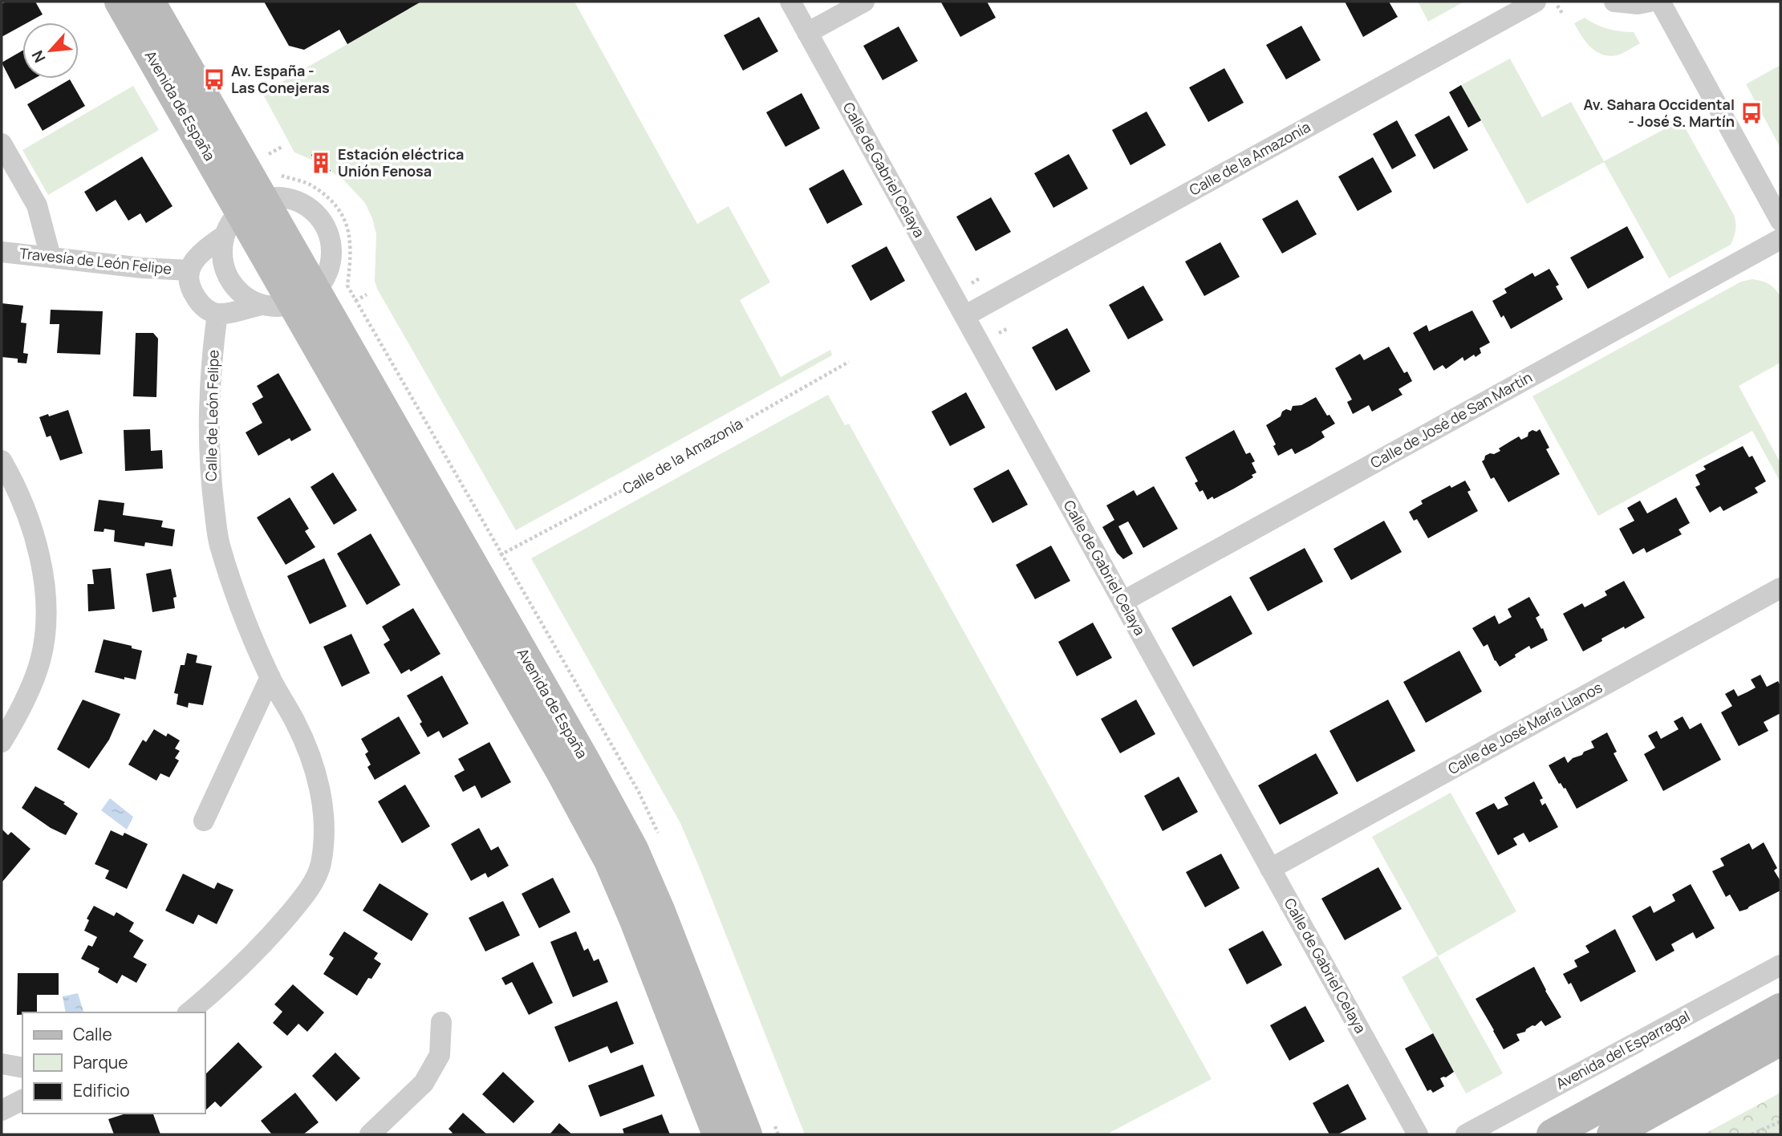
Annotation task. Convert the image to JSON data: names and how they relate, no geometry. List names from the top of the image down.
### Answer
{
  "streets": {
    "street": [
      "Avenida de España",
      "Calle de la Amazonía",
      "Calle de Gabriel Celaya",
      "Travesía de León Felipe",
      "Calle de León Felipe",
      "Calle de José de San Martín",
      "Calle de José María Llanos",
      "Avenida del Esparragal"
    ]
  },
  "crossings": [
    ["Calle de la Amazonía", "Calle de Gabriel Celaya"],
    ["Calle de Gabriel Celaya", "Calle de José de San Martín"],
    ["Calle de Gabriel Celaya", "Calle de José María Llanos"]
  ],
  "places": {
    "bus stop": ["Av. España - Las Conejeras", "Av. Sahara Occidental - José S. Martín"],
    "building": ["Estación eléctrica Unión Fenosa"]
  },
  "legend": ["Calle", "Parque", "Edificio"],
  "north": "bottom left"
}
